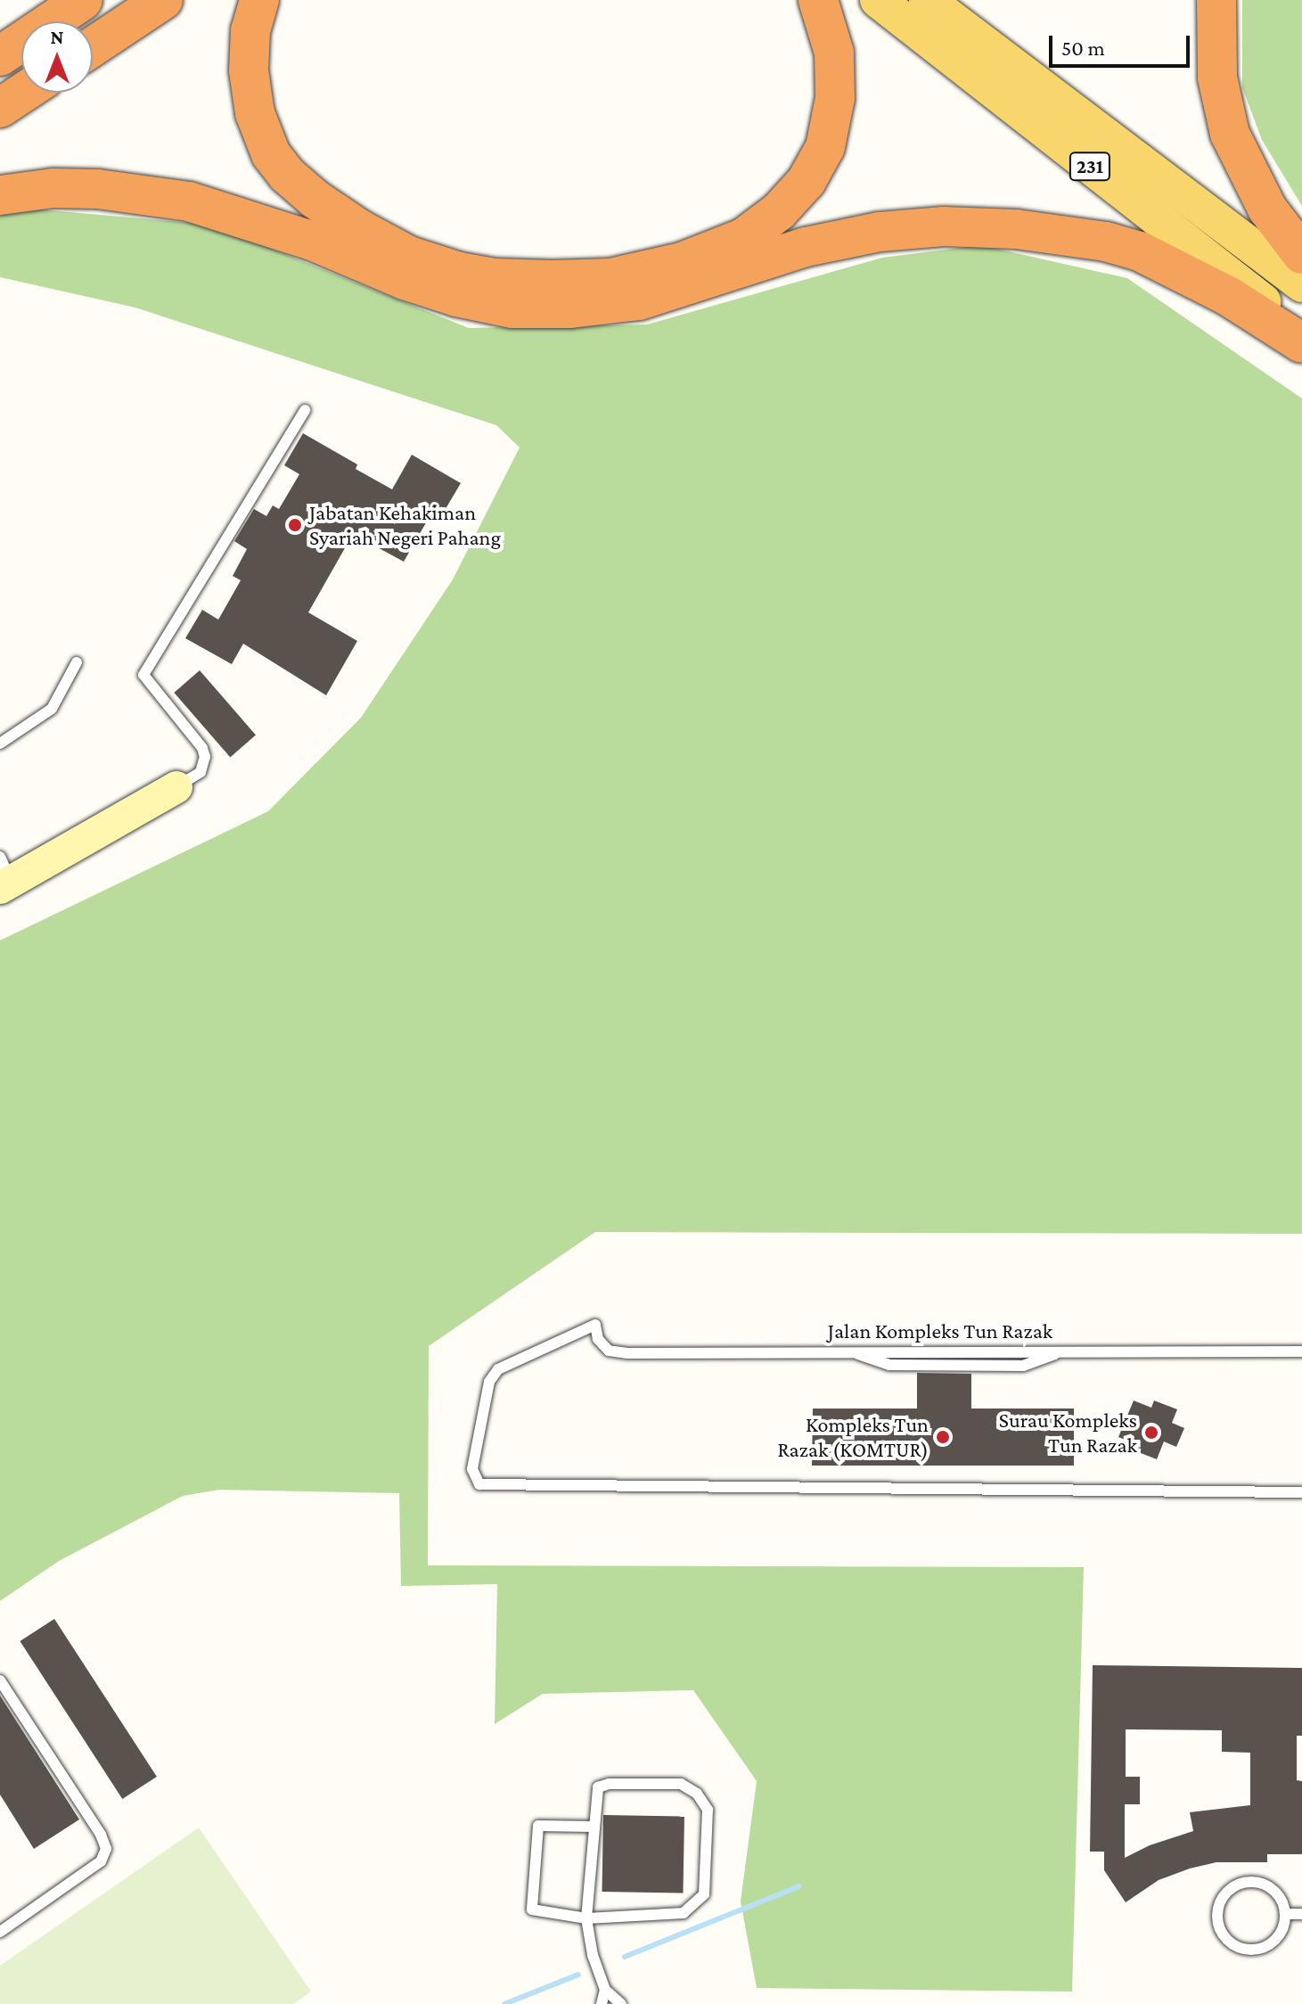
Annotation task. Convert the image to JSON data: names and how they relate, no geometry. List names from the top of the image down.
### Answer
{
  "streets": {
    "main road": ["231"],
    "lane": ["Jalan Kompleks Tun Razak"]
  },
  "places": ["Jabatan Kehakiman Syariah Negeri Pahang", "Surau Kompleks Tun Razak", "Kompleks Tun Razak (KOMTUR)"],
  "scale_bar": "50 m",
  "north": "top"
}
